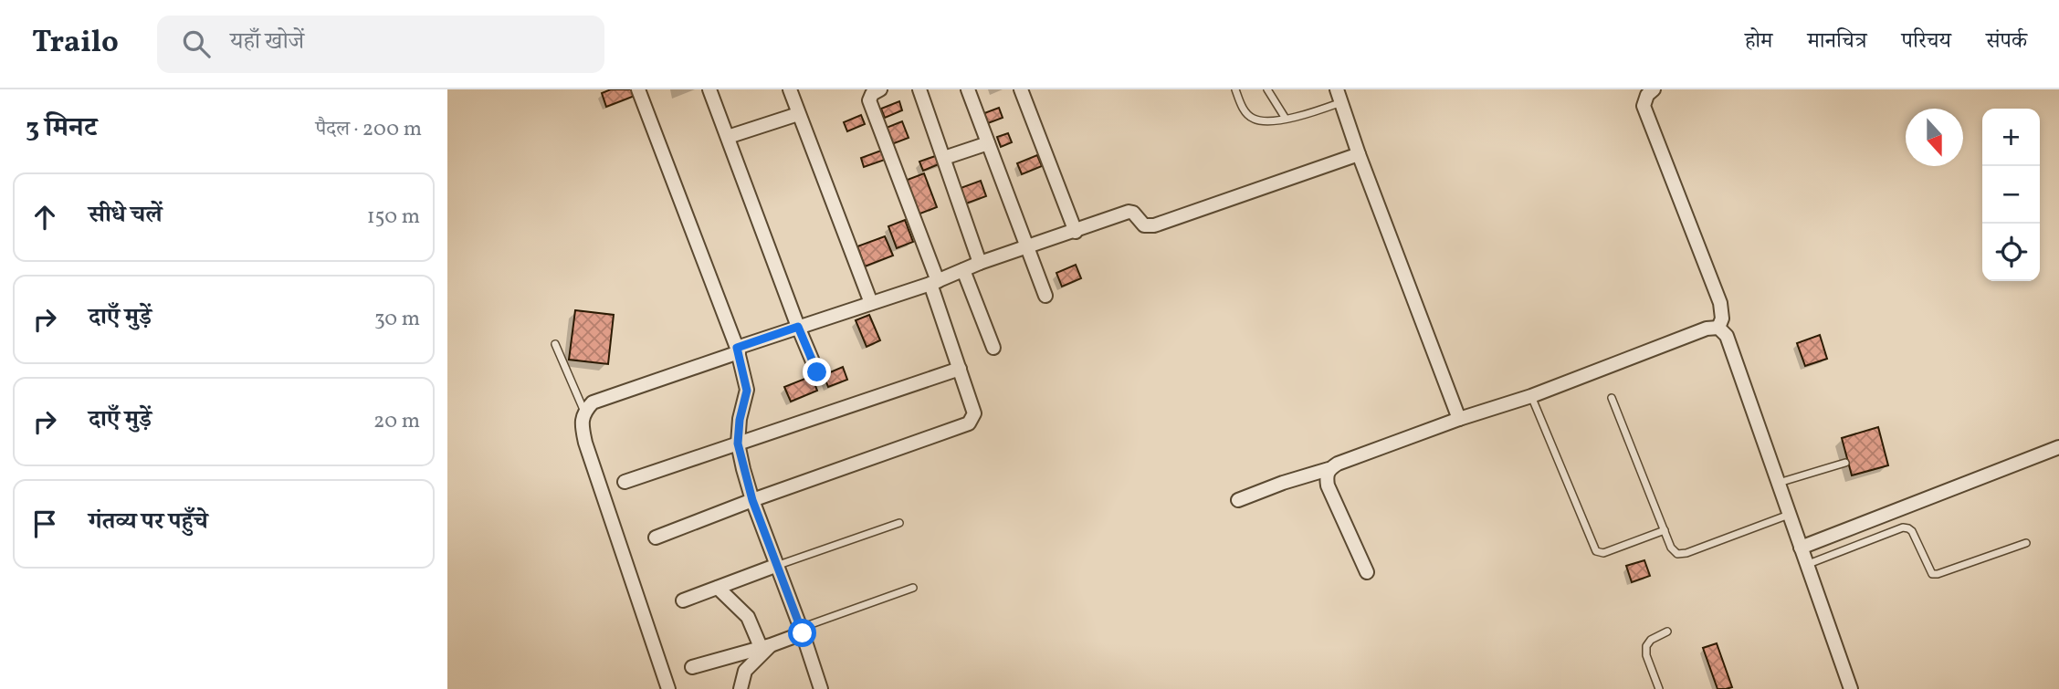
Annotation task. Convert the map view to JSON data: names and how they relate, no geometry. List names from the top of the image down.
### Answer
{
  "north": "bottom",
  "page": {
    "header": "Trailo",
    "search": "यहाँ खोजें",
    "nav": [
      "होम",
      "मानचित्र",
      "परिचय",
      "संपर्क"
    ],
    "heading": ["3 मिनट", "पैदल · 200 m"],
    "map_buttons": ["+", "−"],
    "list": [
      ["सीधे चलें", "150 m"],
      ["दाएँ मुड़ें", "30 m"],
      ["दाएँ मुड़ें", "20 m"],
      "गंतव्य पर पहुँचे"
    ]
  }
}
